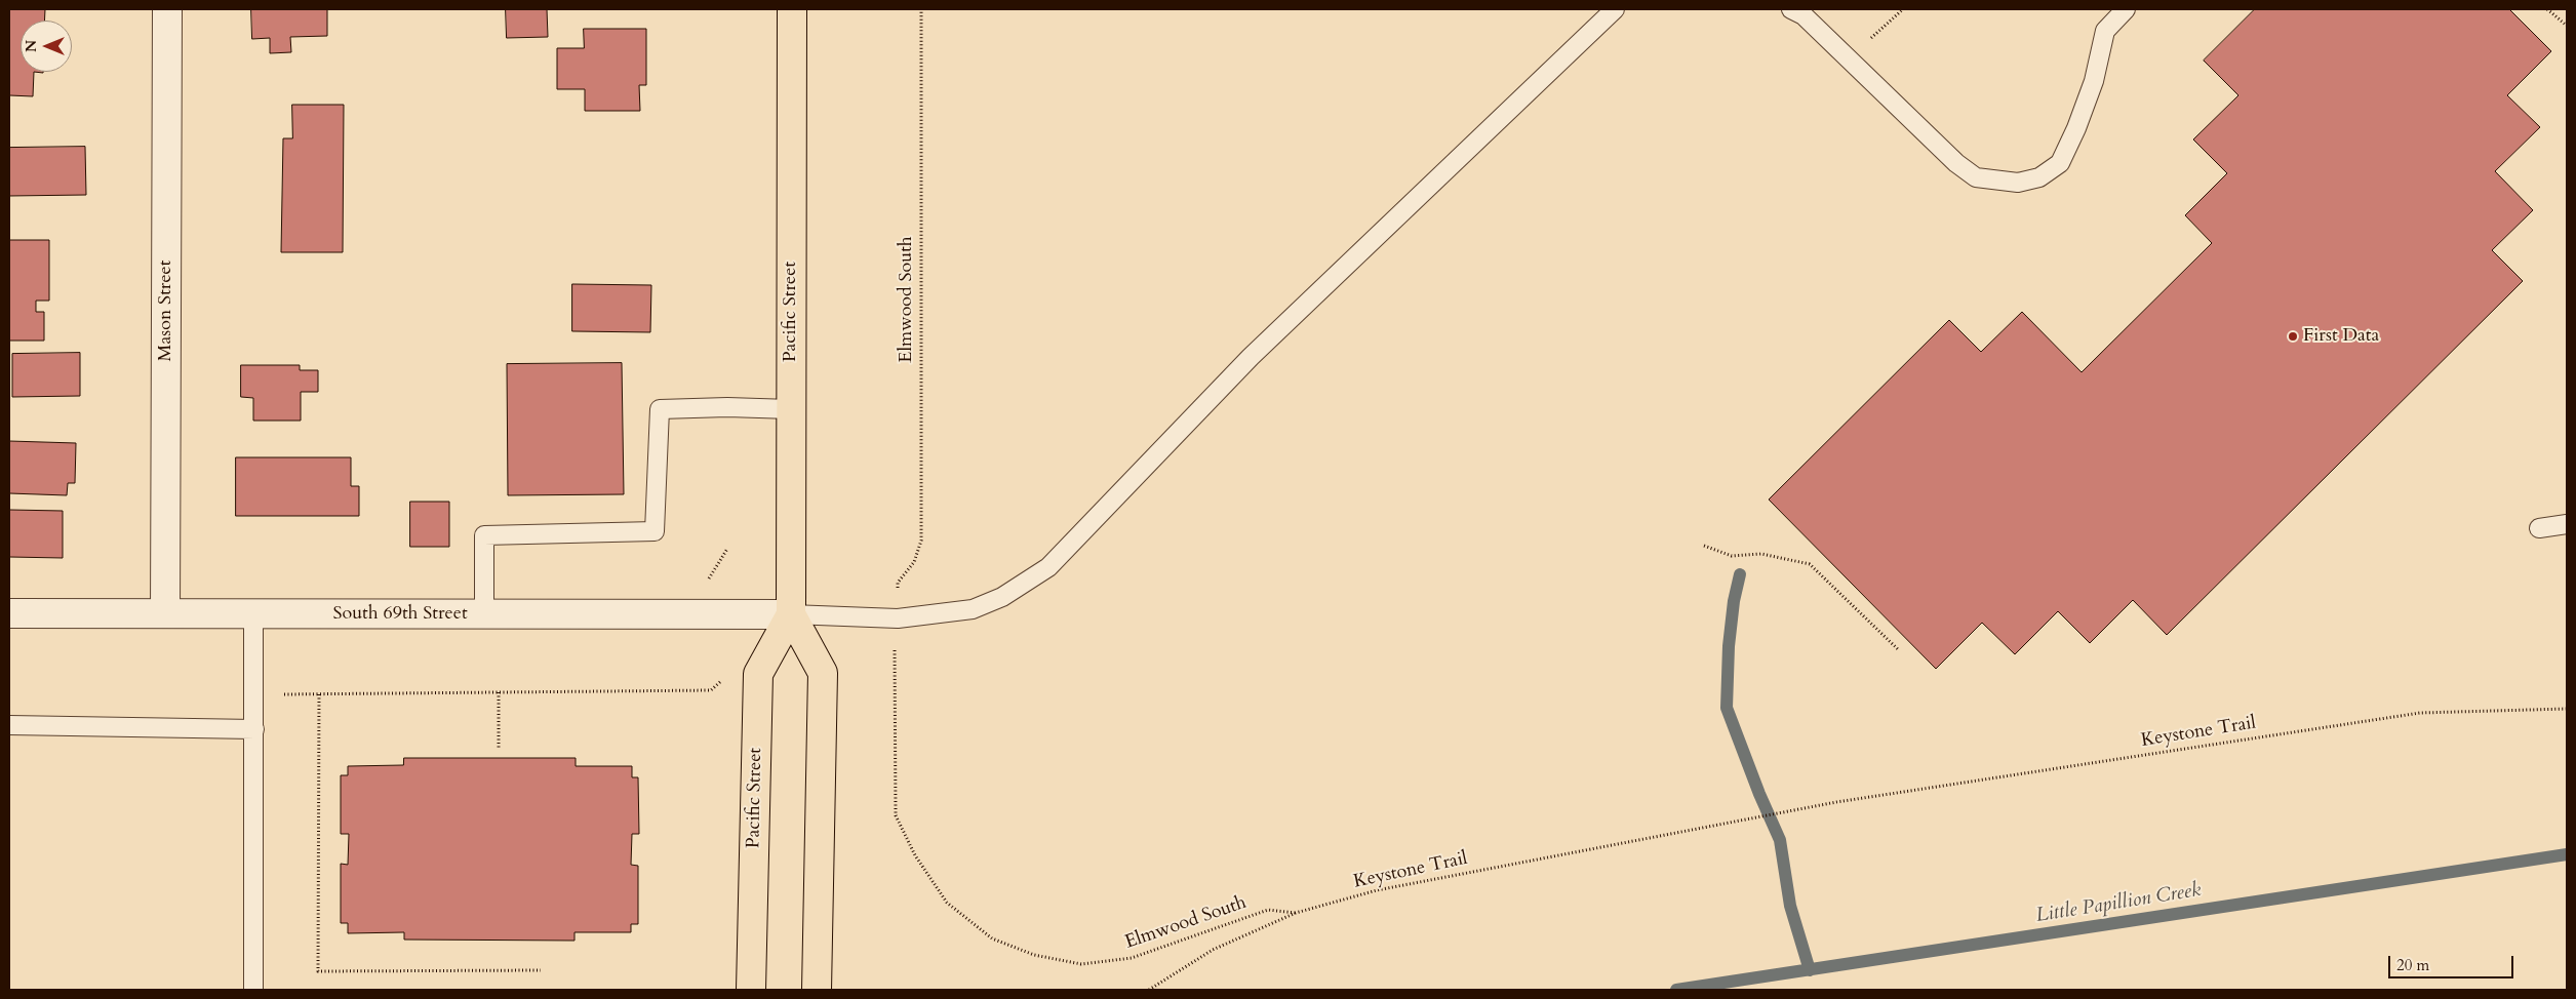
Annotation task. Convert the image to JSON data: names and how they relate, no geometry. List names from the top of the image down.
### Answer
{
  "streets": {
    "main road": ["Pacific Street"],
    "street": ["Mason Street", "South 69th Street"],
    "path": ["Elmwood South", "Keystone Trail"]
  },
  "crossings": [
    ["Elmwood South", "Keystone Trail"],
    ["Mason Street", "South 69th Street"],
    ["Pacific Street", "South 69th Street"]
  ],
  "water": ["Little Papillion Creek"],
  "places": ["First Data"],
  "scale_bar": "20 m",
  "north": "left"
}
